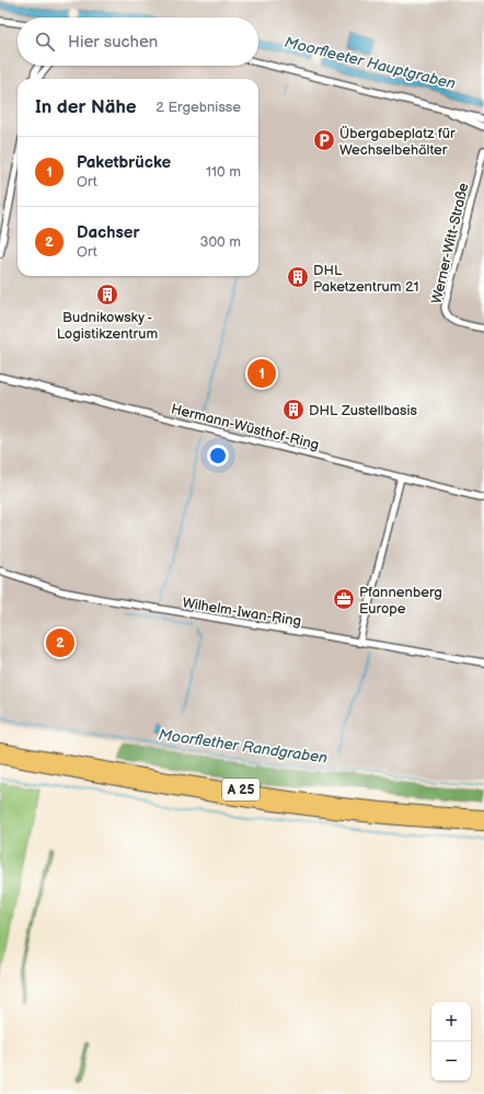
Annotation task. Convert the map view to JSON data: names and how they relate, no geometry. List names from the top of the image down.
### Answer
{
  "streets": {
    "highway": ["A 25"],
    "street": ["Werner-Witt-Straße", "Hermann-Wüsthof-Ring", "Wilhelm-Iwan-Ring"]
  },
  "water": ["Moorfleeter Hauptgraben", "Moorflether Randgraben"],
  "places": {
    "parking": ["Übergabeplatz für Wechselbehälter"],
    "building": ["DHL Paketzentrum 21", "Budnikowsky - Logistikzentrum", "DHL Zustellbasis"],
    "office": ["Pfannenberg Europe"]
  },
  "page": {
    "search": "Hier suchen",
    "heading": ["In der Nähe", "2 Ergebnisse"],
    "list": [
      {
        "mark": "1",
        "name": "Paketbrücke",
        "note": "Ort",
        "value": "110 m"
      },
      {
        "mark": "2",
        "name": "Dachser",
        "note": "Ort",
        "value": "300 m"
      }
    ],
    "pins": ["1", "2"],
    "map_buttons": ["+", "−"]
  }
}
